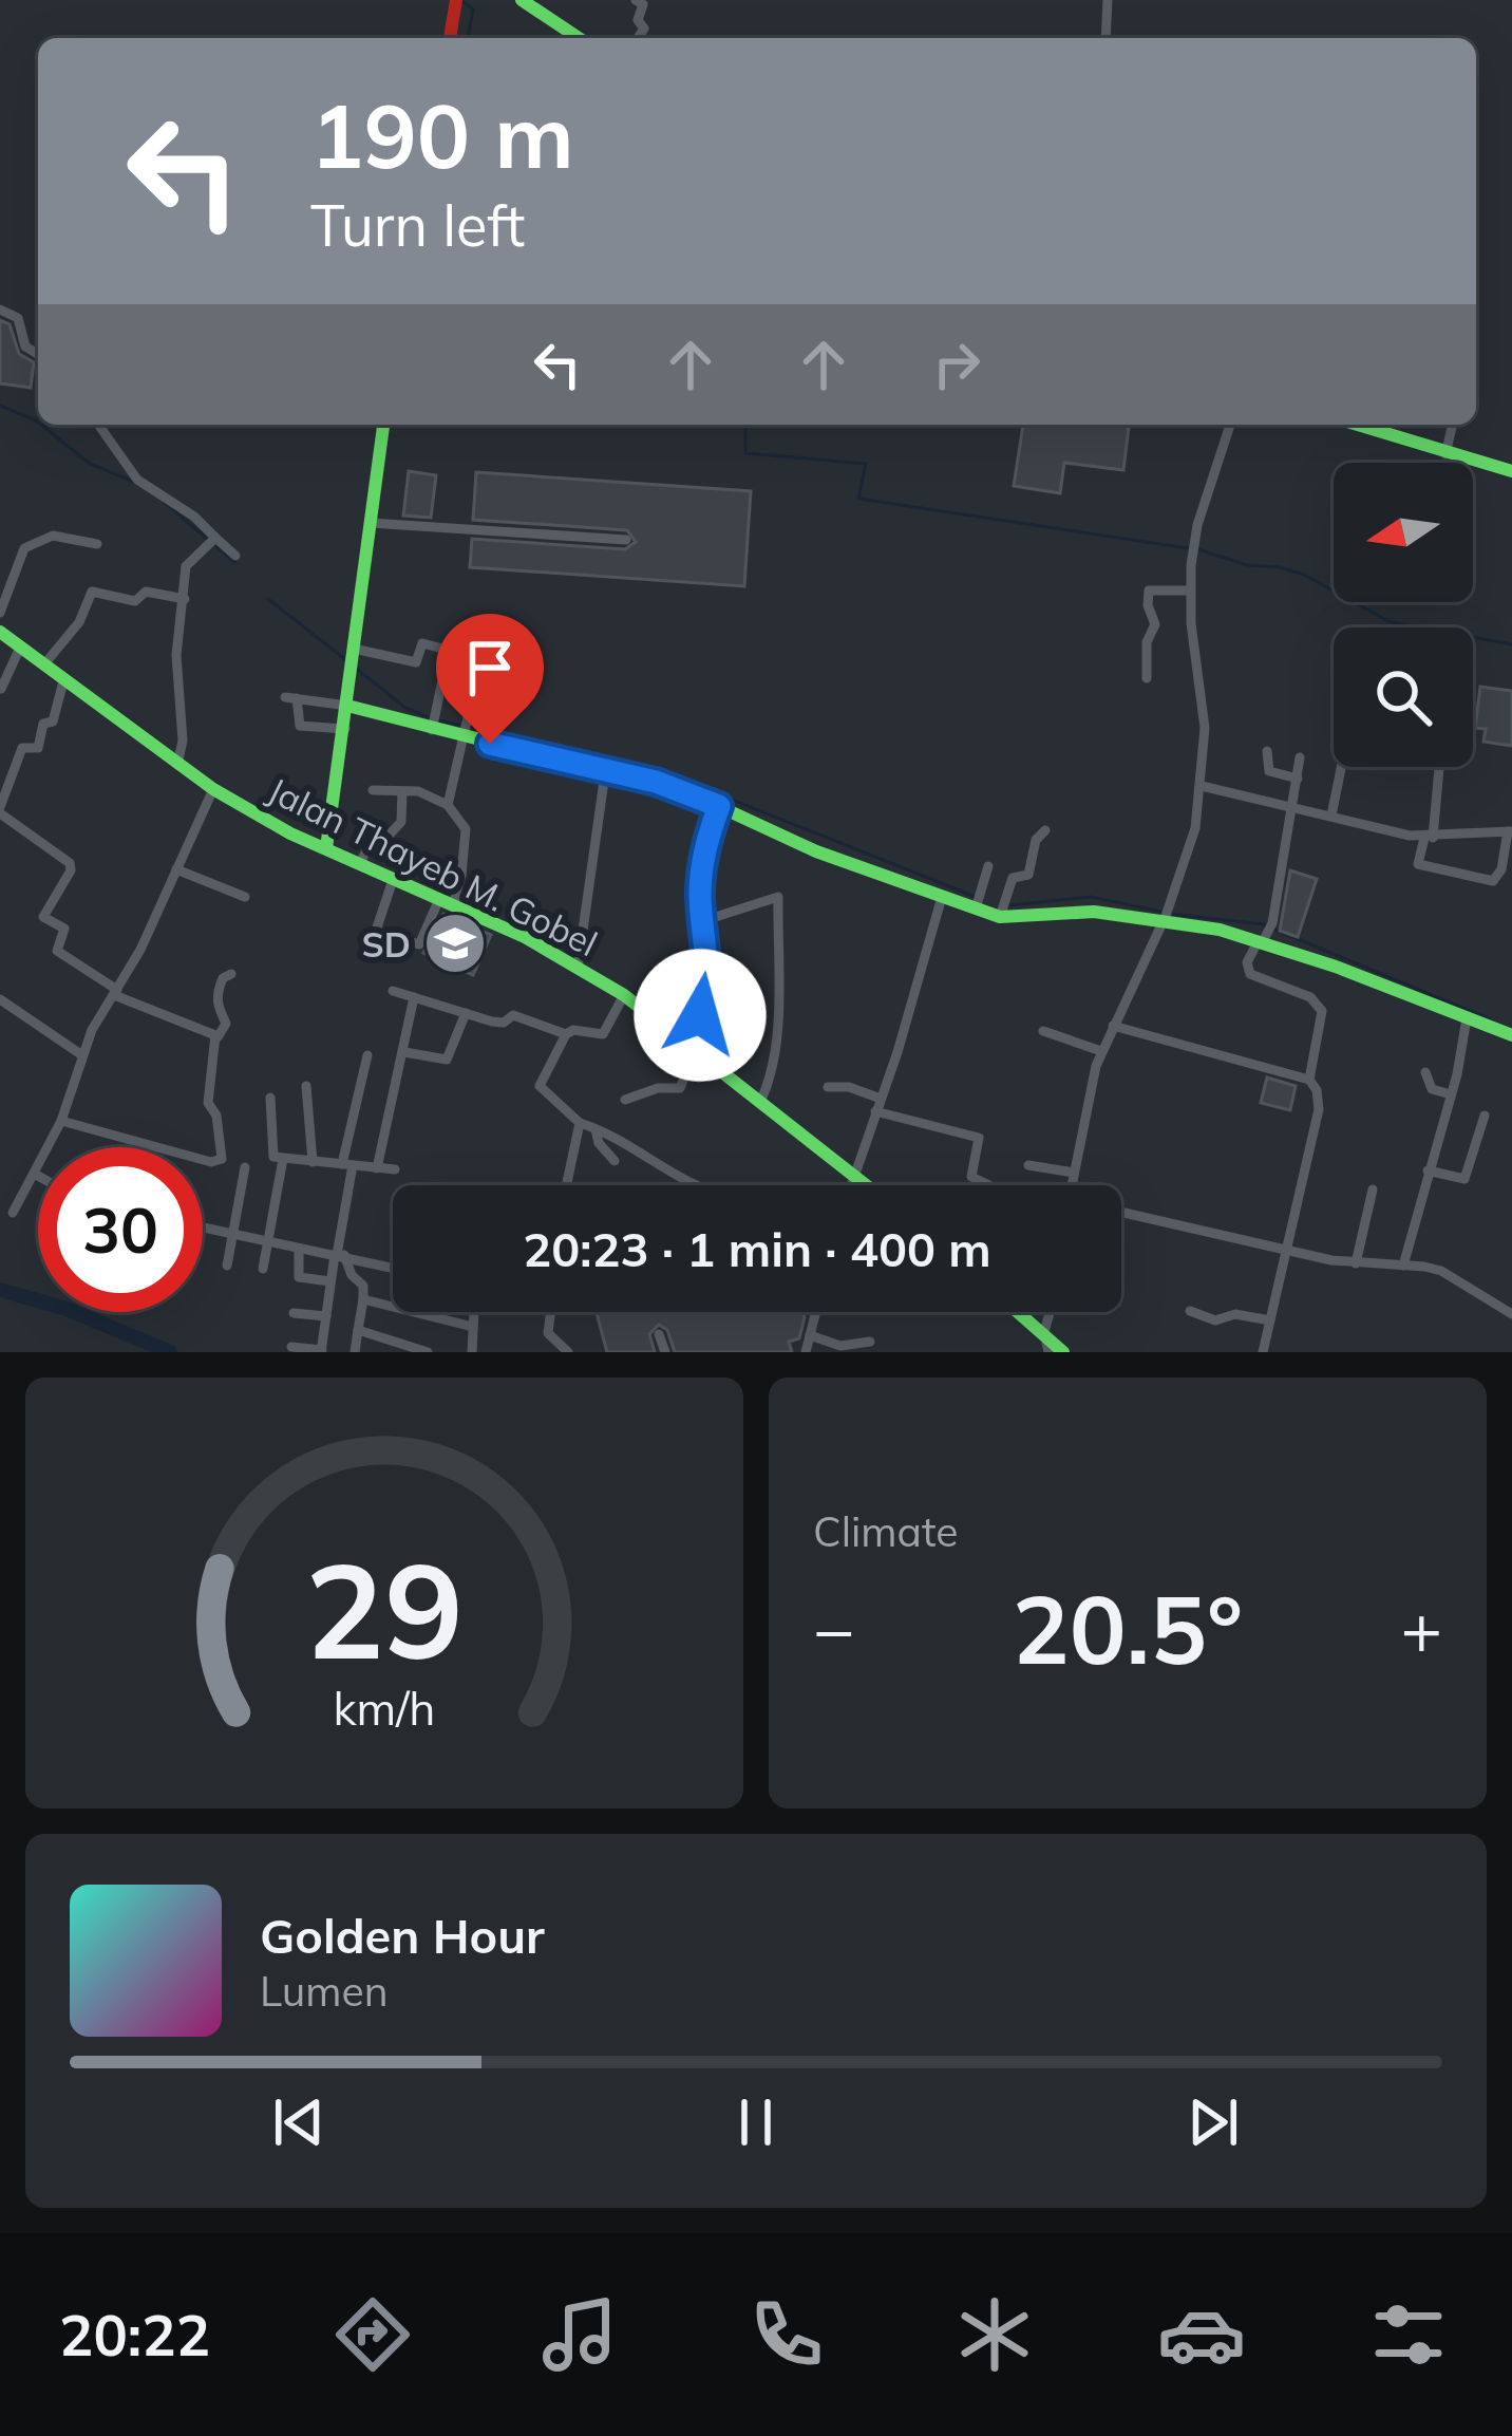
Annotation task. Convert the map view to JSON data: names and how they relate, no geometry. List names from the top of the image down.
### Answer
{
  "streets": {
    "street": ["Jalan Thayeb M. Gobel"]
  },
  "places": {
    "school or university": ["SD"]
  },
  "north": "left",
  "page": {
    "turn": ["190 m", "Turn left"],
    "limit": "30",
    "trip": "20:23 · 1 min · 400 m",
    "tile": "Climate",
    "heat": ["−", "20.5°", "+"],
    "song": ["Golden Hour", "Lumen"],
    "tabs": "20:22",
    "gauge": ["29", "km/h"]
  }
}
